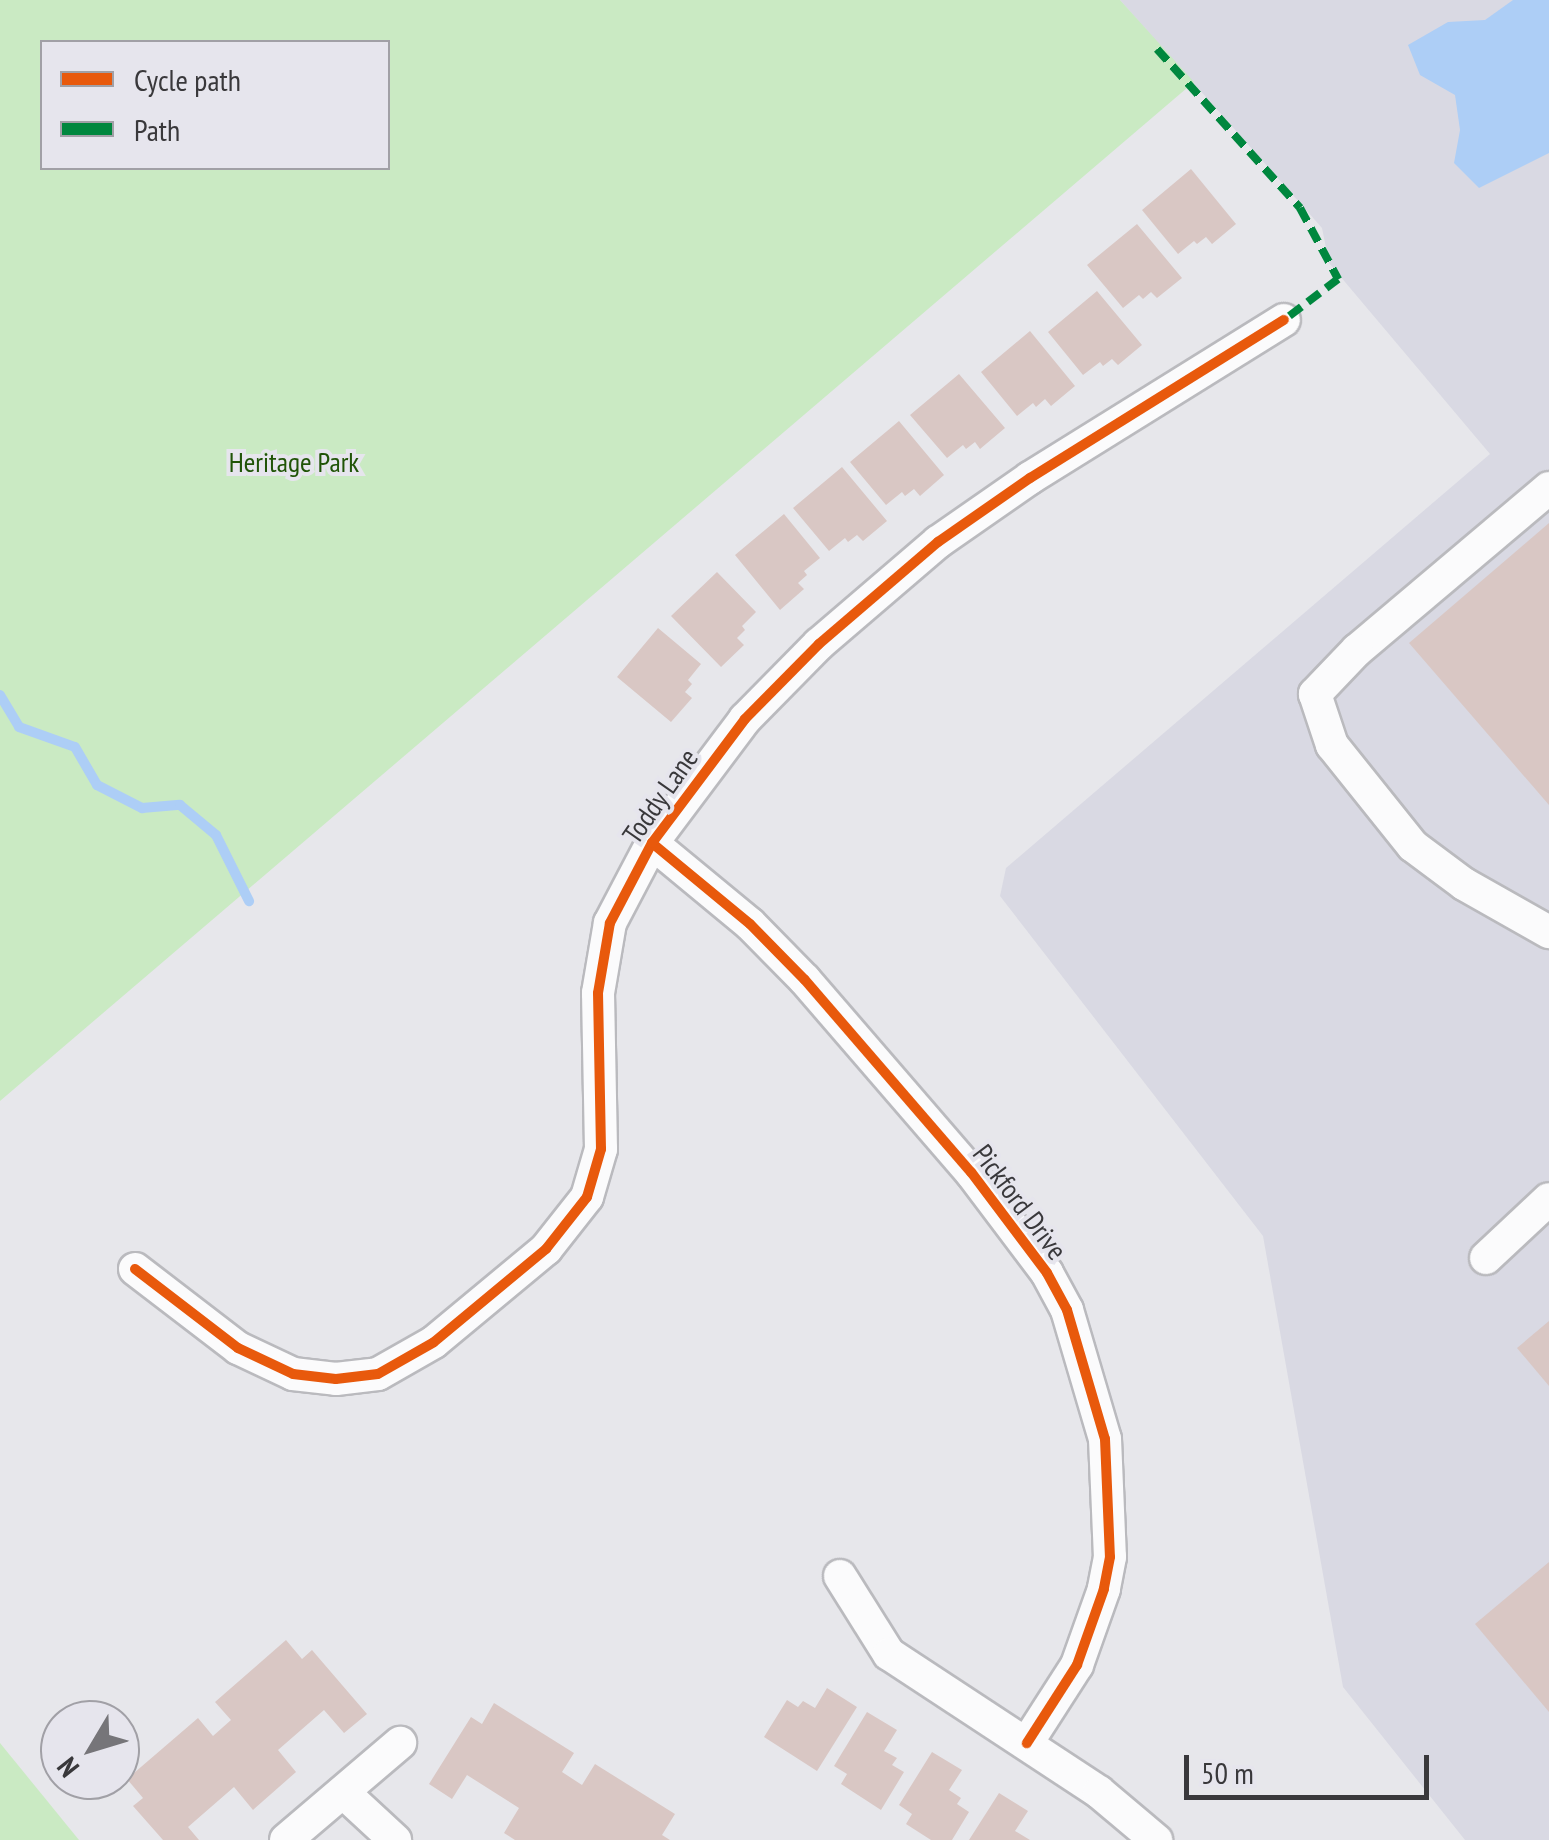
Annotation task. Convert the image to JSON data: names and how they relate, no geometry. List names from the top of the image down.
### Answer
{
  "streets": {
    "street": ["Toddy Lane", "Pickford Drive"]
  },
  "crossings": [
    ["Toddy Lane", "Pickford Drive"]
  ],
  "parks": ["Heritage Park"],
  "legend": ["Cycle path", "Path"],
  "scale_bar": "50 m",
  "north": "bottom left"
}
